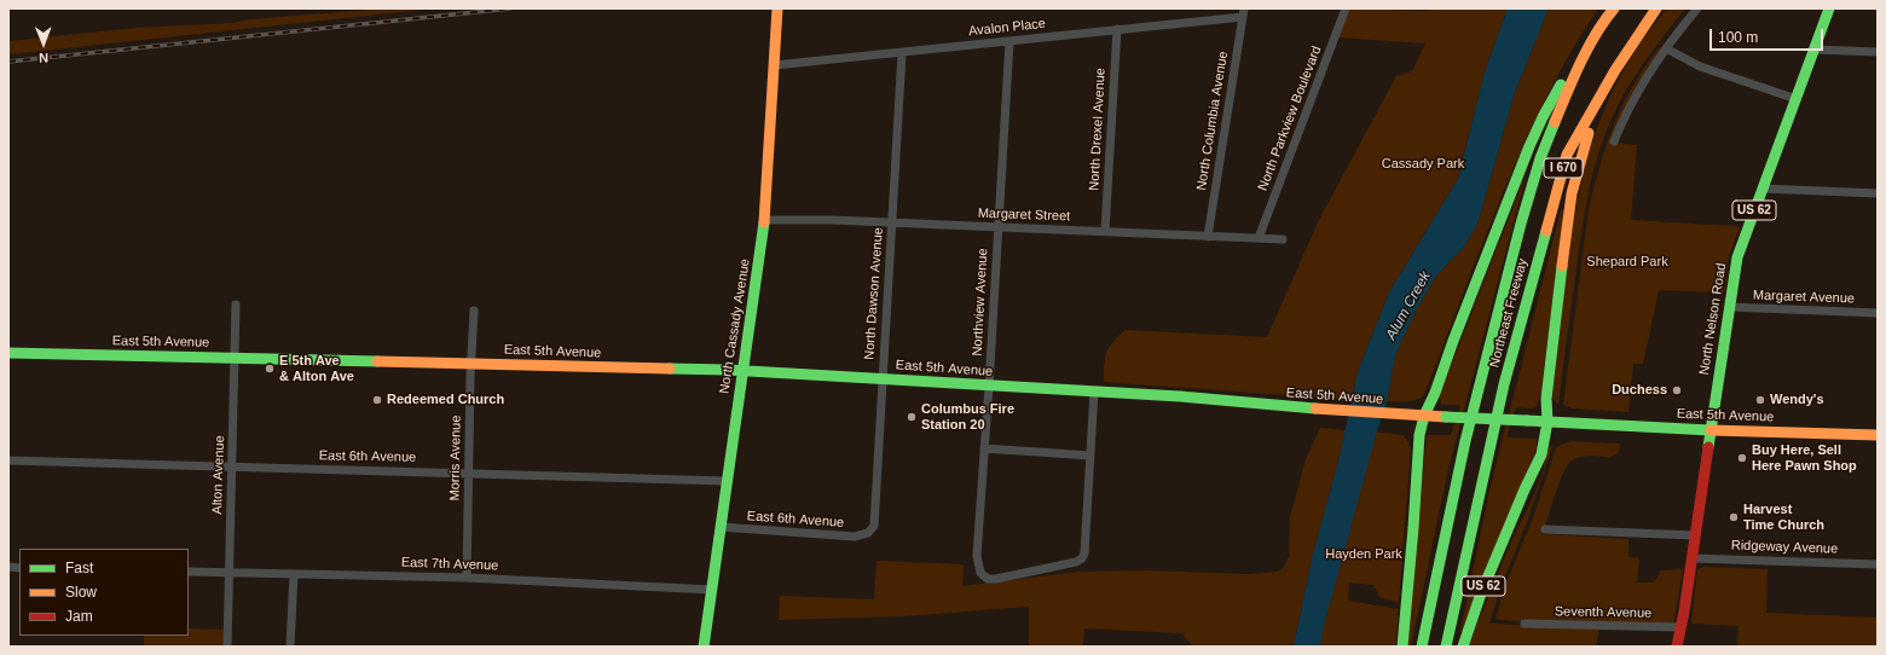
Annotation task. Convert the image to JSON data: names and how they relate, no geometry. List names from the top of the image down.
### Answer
{
  "streets": {
    "main road": [
      "I 670",
      "US 62",
      "Northeast Freeway",
      "North Nelson Road",
      "North Cassady Avenue",
      "East 5th Avenue"
    ],
    "street": [
      "Avalon Place",
      "North Parkview Boulevard",
      "North Columbia Avenue",
      "North Drexel Avenue",
      "Margaret Street",
      "North Dawson Avenue",
      "Margaret Avenue",
      "Northview Avenue",
      "East 6th Avenue",
      "Morris Avenue",
      "Alton Avenue",
      "Ridgeway Avenue",
      "East 7th Avenue",
      "Seventh Avenue"
    ]
  },
  "crossings": [
    ["Avalon Place", "North Columbia Avenue"],
    ["Avalon Place", "North Drexel Avenue"],
    ["Avalon Place", "North Dawson Avenue"],
    ["Avalon Place", "Northview Avenue"],
    ["Avalon Place", "North Cassady Avenue"],
    ["North Parkview Boulevard", "Margaret Street"],
    ["North Columbia Avenue", "Margaret Street"],
    ["North Drexel Avenue", "Margaret Street"],
    ["US 62", "East 5th Avenue"],
    ["Margaret Street", "North Dawson Avenue"],
    ["Margaret Street", "Northview Avenue"],
    ["Margaret Street", "North Cassady Avenue"],
    ["North Dawson Avenue", "East 5th Avenue"],
    ["North Dawson Avenue", "East 6th Avenue"],
    ["Margaret Avenue", "North Nelson Road"],
    ["Northview Avenue", "East 5th Avenue"],
    ["North Nelson Road", "East 5th Avenue"],
    ["North Nelson Road", "Ridgeway Avenue"],
    ["North Nelson Road", "Seventh Avenue"],
    ["North Cassady Avenue", "East 5th Avenue"],
    ["North Cassady Avenue", "East 6th Avenue"],
    ["North Cassady Avenue", "East 7th Avenue"],
    ["East 5th Avenue", "Morris Avenue"],
    ["East 5th Avenue", "Alton Avenue"],
    ["East 6th Avenue", "Morris Avenue"],
    ["East 6th Avenue", "Alton Avenue"],
    ["Morris Avenue", "East 7th Avenue"],
    ["Alton Avenue", "East 7th Avenue"]
  ],
  "water": ["Alum Creek"],
  "parks": ["Cassady Park", "Shepard Park", "Hayden Park"],
  "places": [
    "E 5th Ave & Alton Ave",
    "Duchess",
    "Redeemed Church",
    "Wendy's",
    "Columbus Fire Station 20",
    "Buy Here, Sell Here Pawn Shop",
    "Harvest Time Church"
  ],
  "legend": ["Fast", "Slow", "Jam"],
  "scale_bar": "100 m",
  "north": "bottom"
}
